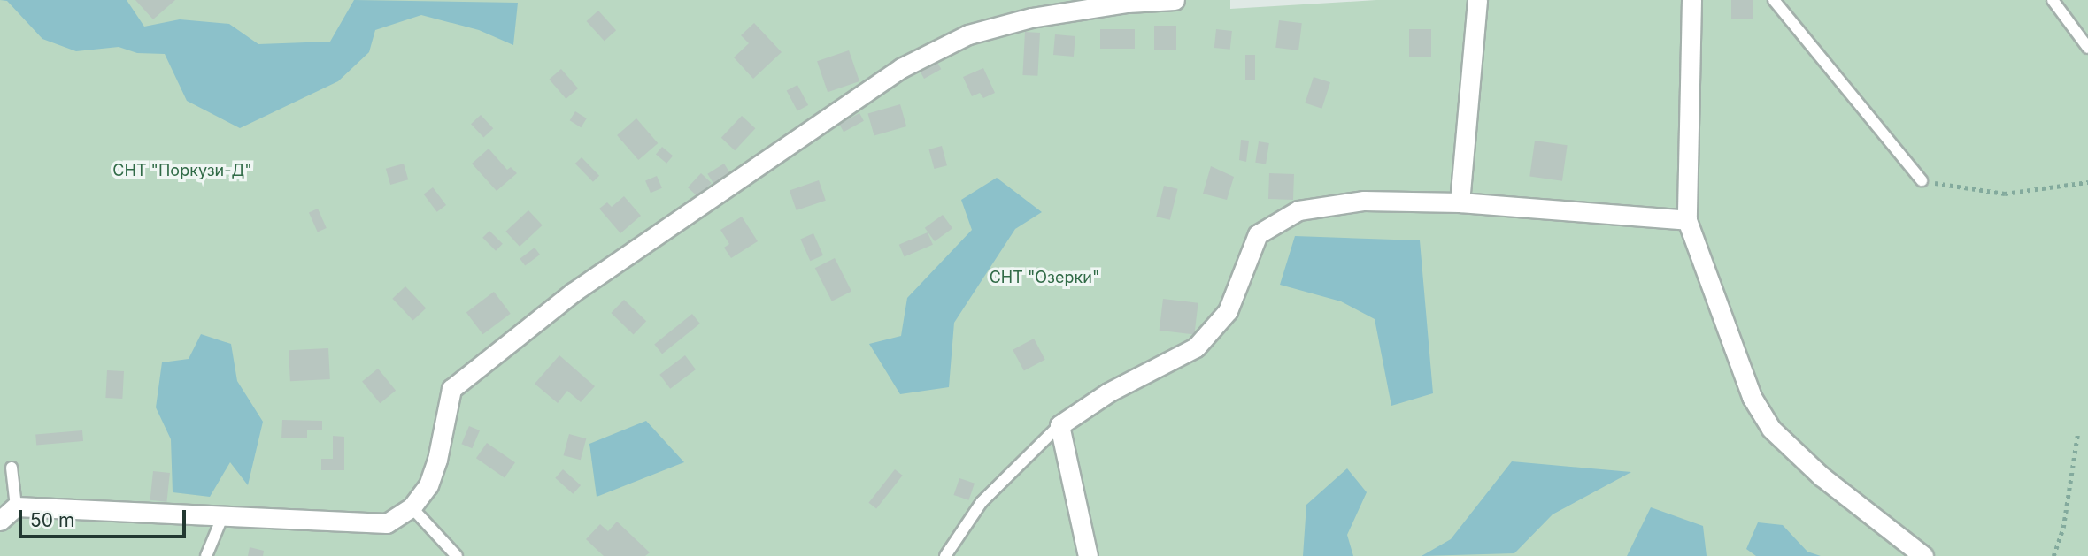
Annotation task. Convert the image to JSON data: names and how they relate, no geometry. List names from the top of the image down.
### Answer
{
  "parks": ["СНТ \"Поркузи-Д\"", "СНТ \"Озерки\""],
  "scale_bar": "50 m"
}
